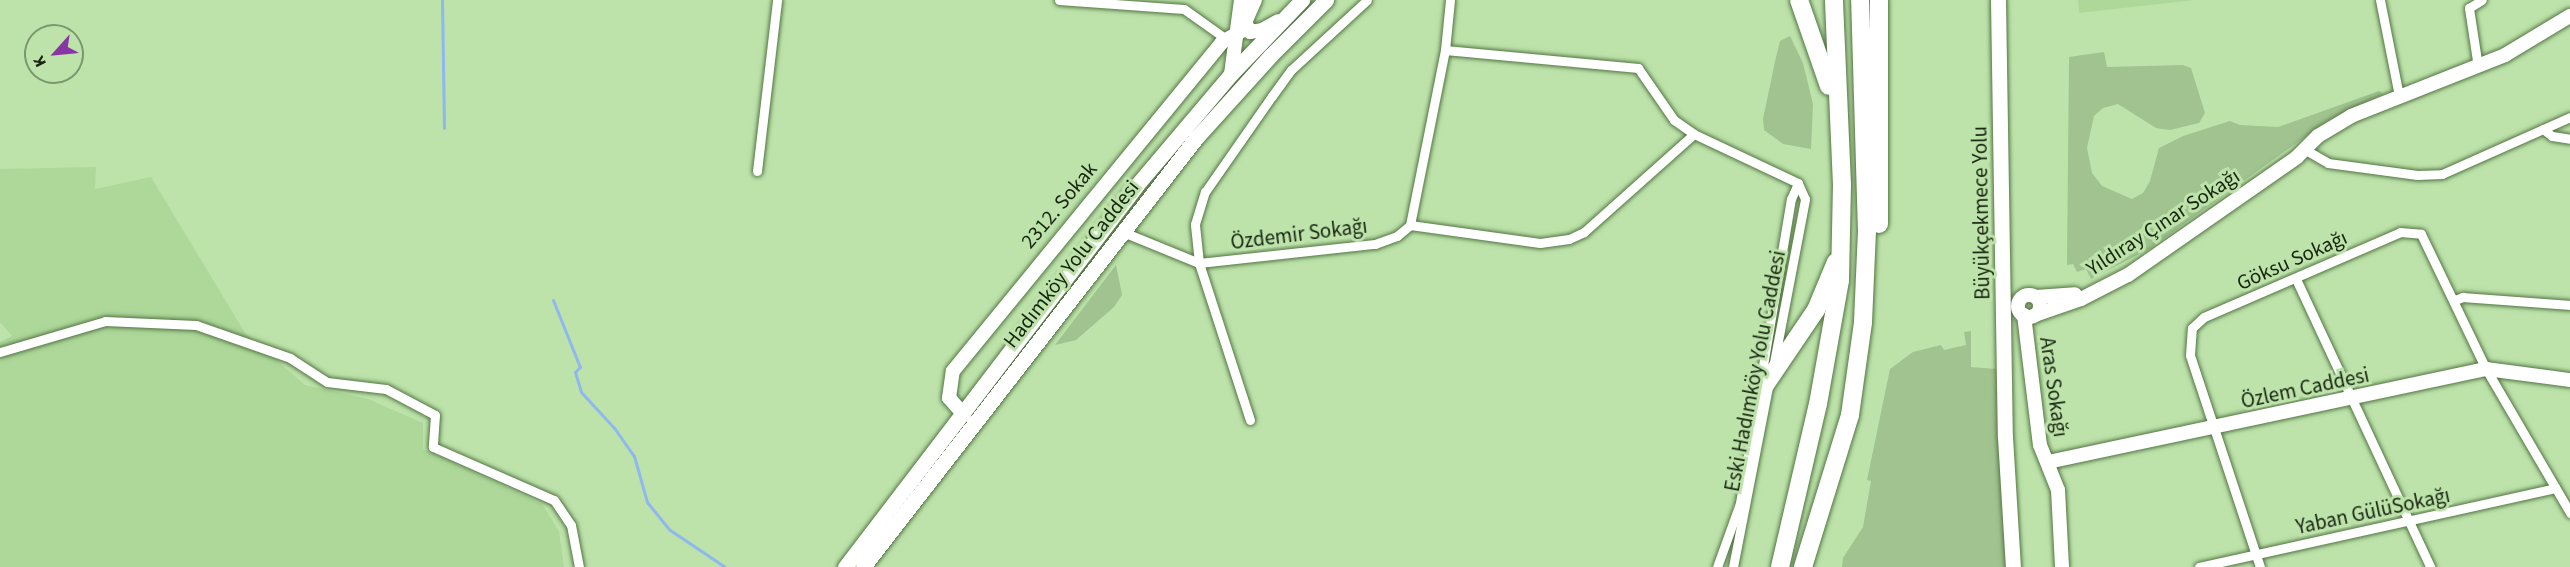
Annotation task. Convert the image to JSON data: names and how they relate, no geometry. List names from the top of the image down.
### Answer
{
  "streets": {
    "main road": ["Büyükçekmece Yolu", "Hadımköy Yolu Caddesi"],
    "street": [
      "2312. Sokak",
      "Yıldıray Çınar Sokağı",
      "Özdemir Sokağı",
      "Göksu Sokağı",
      "Eski Hadımköy Yolu Caddesi",
      "Aras Sokağı",
      "Özlem Caddesi",
      "Yaban GülüSokağı"
    ]
  },
  "crossings": [
    ["2312. Sokak", "Hadımköy Yolu Caddesi"],
    ["Büyükçekmece Yolu", "Yıldıray Çınar Sokağı"],
    ["Yıldıray Çınar Sokağı", "Aras Sokağı"],
    ["Özdemir Sokağı", "Hadımköy Yolu Caddesi"],
    ["Göksu Sokağı", "Özlem Caddesi"],
    ["Aras Sokağı", "Özlem Caddesi"]
  ],
  "north": "bottom left"
}
